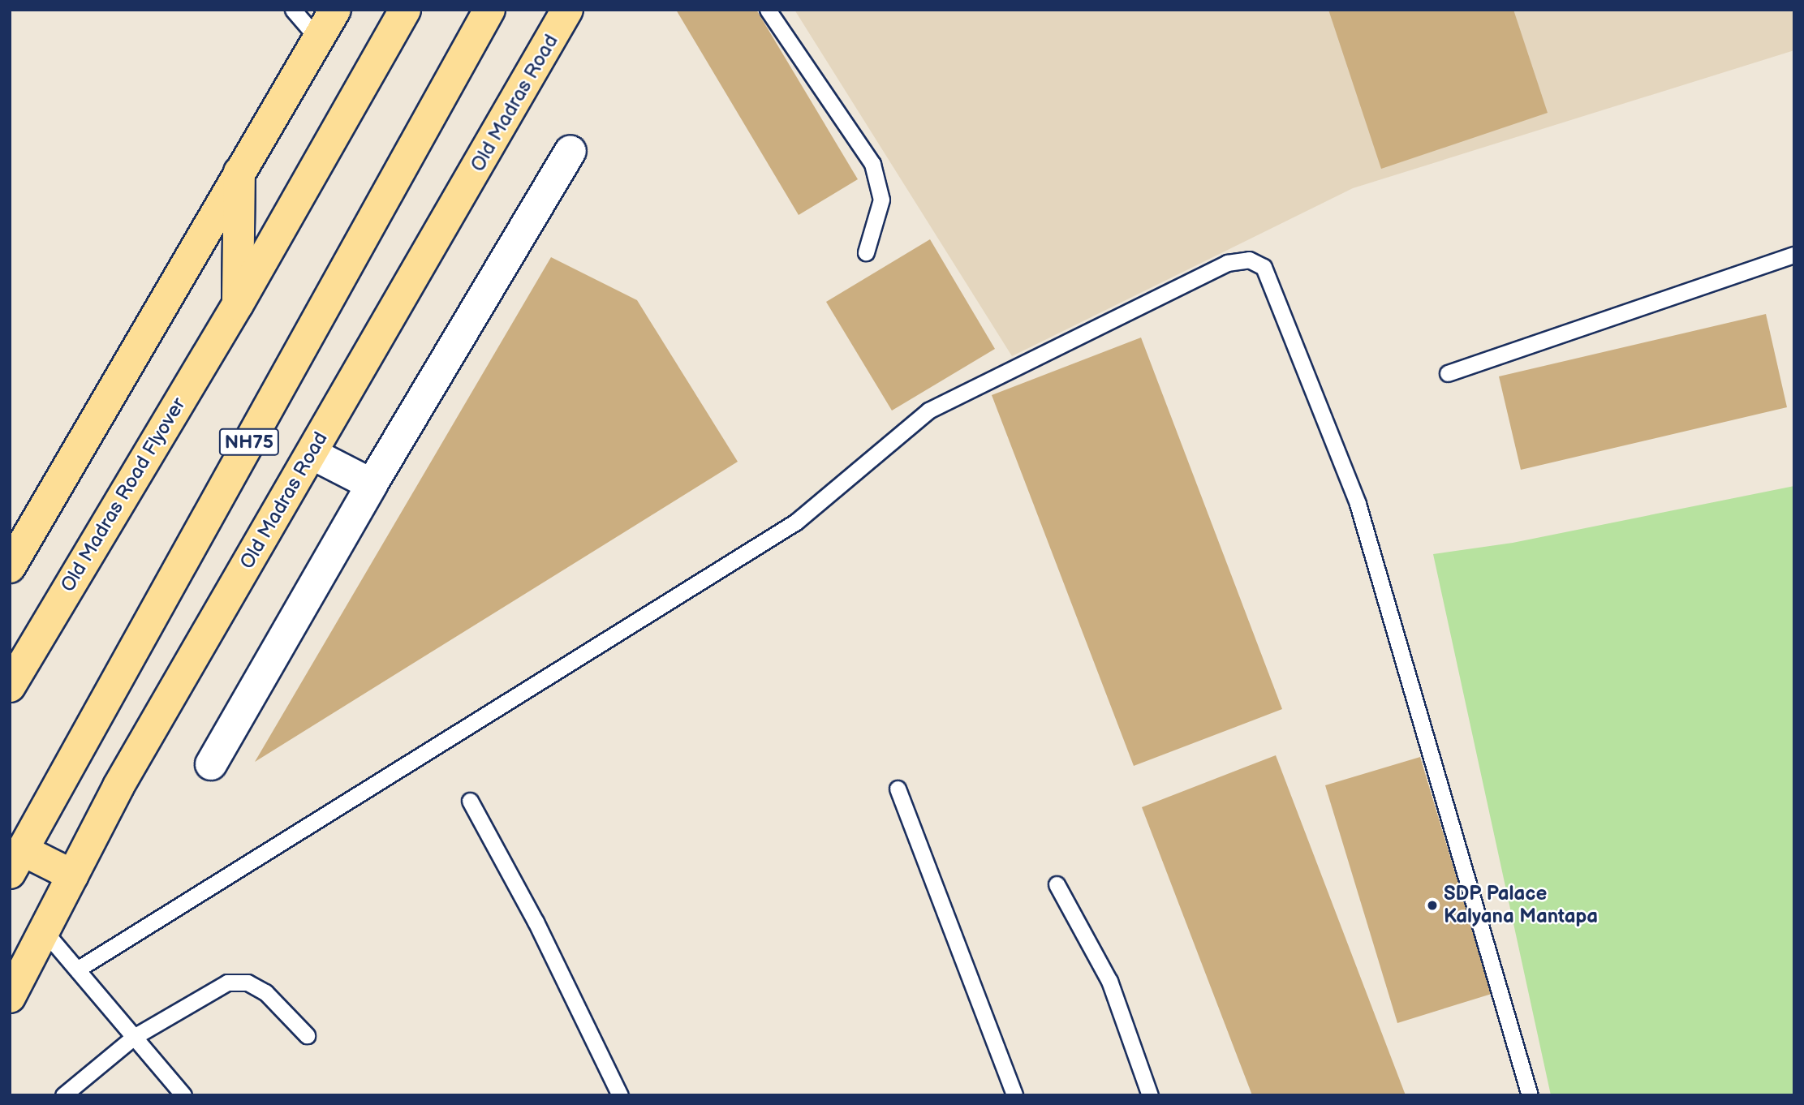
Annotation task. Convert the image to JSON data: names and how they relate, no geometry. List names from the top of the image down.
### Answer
{
  "streets": {
    "main road": ["Old Madras Road", "NH75", "Old Madras Road Flyover"]
  },
  "places": ["SDP Palace Kalyana Mantapa"]
}
